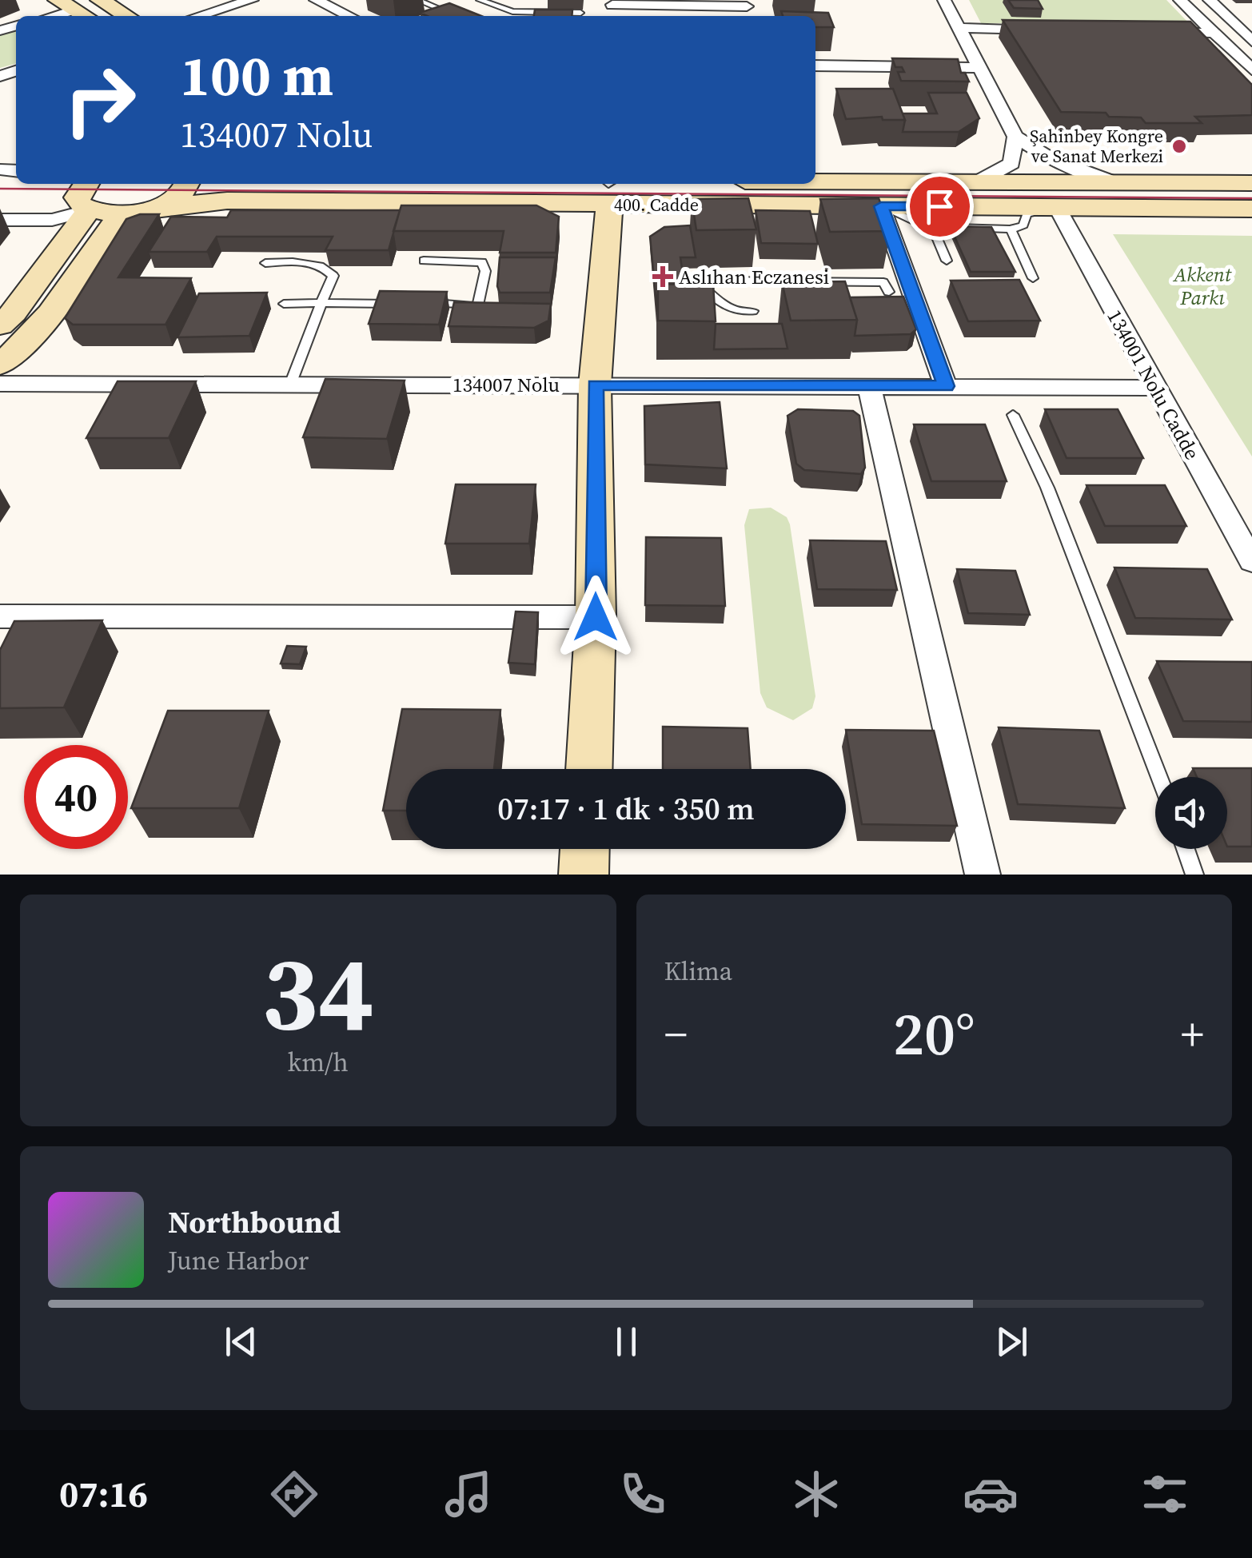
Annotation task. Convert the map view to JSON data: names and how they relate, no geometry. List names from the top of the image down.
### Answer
{
  "streets": {
    "main road": ["400. Cadde"],
    "street": ["134007 Nolu", "134001 Nolu Cadde"]
  },
  "crossings": [
    ["400. Cadde", "134001 Nolu Cadde"],
    ["134007 Nolu", "134001 Nolu Cadde"]
  ],
  "parks": ["Akkent Parkı"],
  "places": {
    "other": ["Şahinbey Kongre ve Sanat Merkezi"],
    "health": ["Aslıhan Eczanesi"]
  },
  "page": {
    "turn": ["100 m", "134007 Nolu"],
    "limit": "40",
    "trip": "07:17 · 1 dk · 350 m",
    "tile": [
      ["34", "km/h"],
      "Klima"
    ],
    "heat": ["−", "20°", "+"],
    "song": ["Northbound", "June Harbor"],
    "tabs": "07:16"
  }
}
